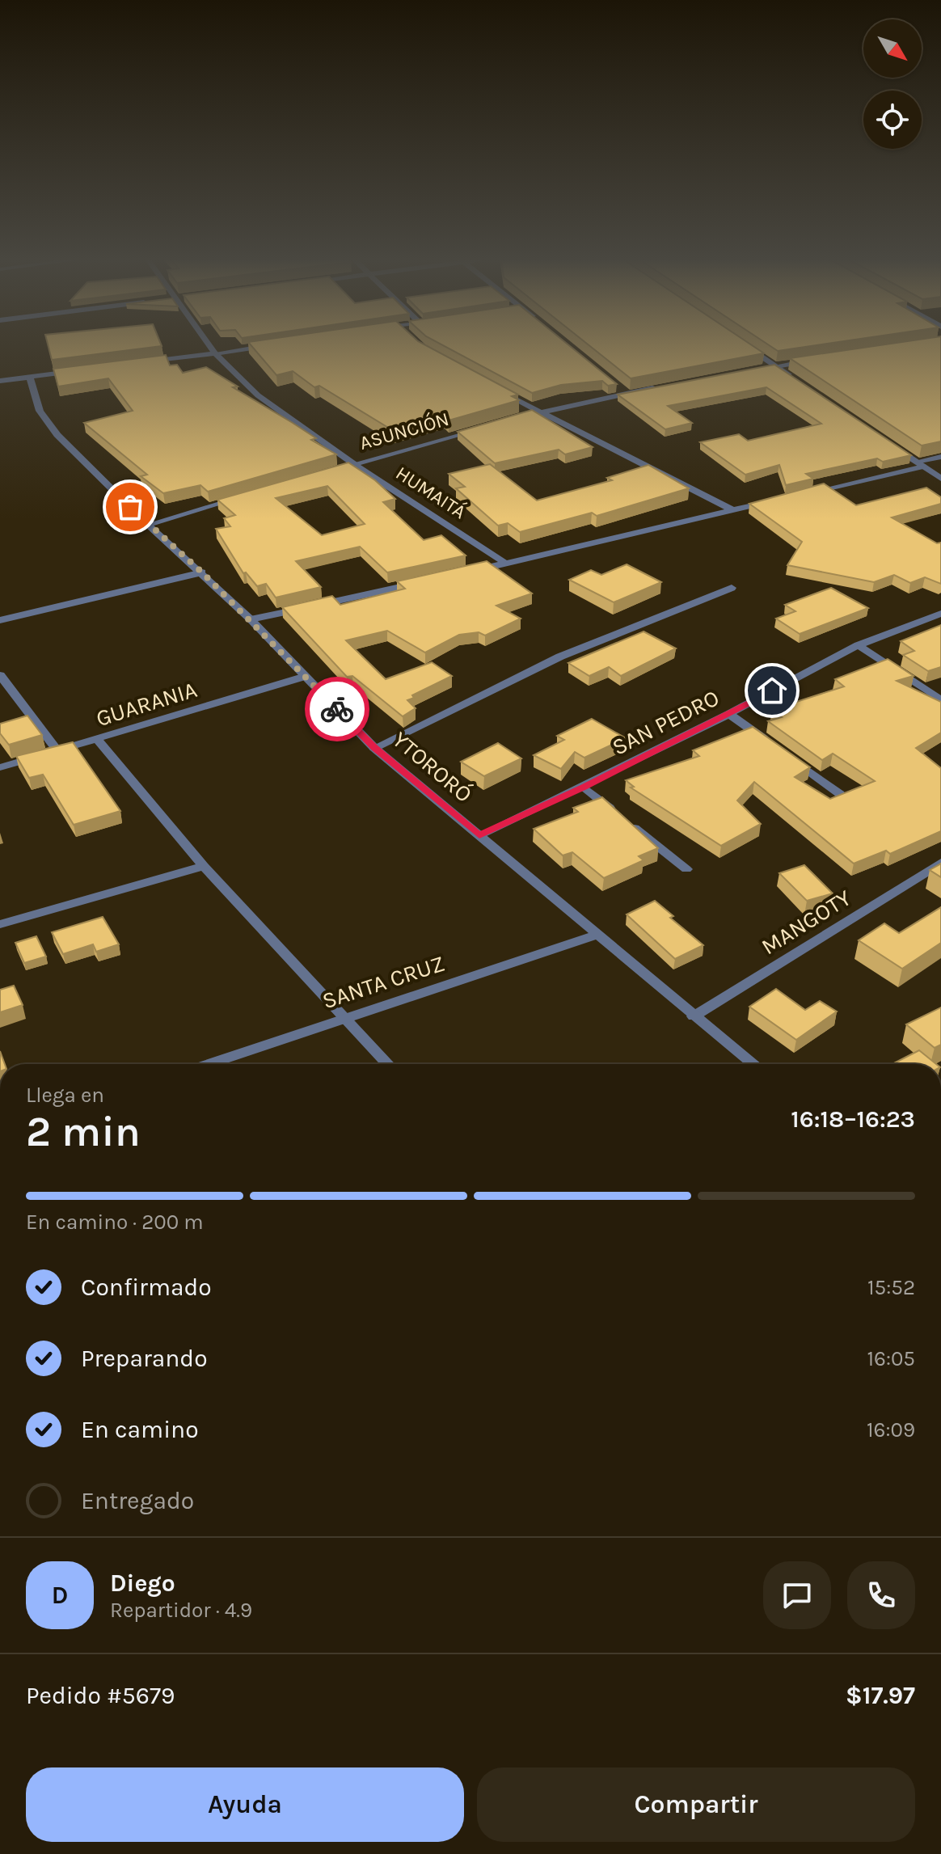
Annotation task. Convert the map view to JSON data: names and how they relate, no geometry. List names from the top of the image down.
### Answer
{
  "streets": {
    "street": [
      "ASUNCIÓN",
      "HUMAITÁ",
      "GUARANIA",
      "SAN PEDRO",
      "YTORORÓ",
      "MANGOTY",
      "SANTA CRUZ"
    ]
  },
  "crossings": [
    ["ASUNCIÓN", "HUMAITÁ"],
    ["GUARANIA", "YTORORÓ"],
    ["SAN PEDRO", "YTORORÓ"],
    ["YTORORÓ", "MANGOTY"],
    ["YTORORÓ", "SANTA CRUZ"]
  ],
  "north": "bottom right",
  "page": {
    "heading": ["2 min", "Llega en", "16:18–16:23"],
    "panel": [
      "Diego",
      "Repartidor · 4.9",
      "Pedido #5679",
      "$17.97"
    ],
    "bar": "En camino · 200 m",
    "list": [
      ["Confirmado", "15:52"],
      ["Preparando", "16:05"],
      ["En camino", "16:09"],
      "Entregado"
    ],
    "round": "D",
    "buttons": ["Ayuda", "Compartir"]
  }
}
